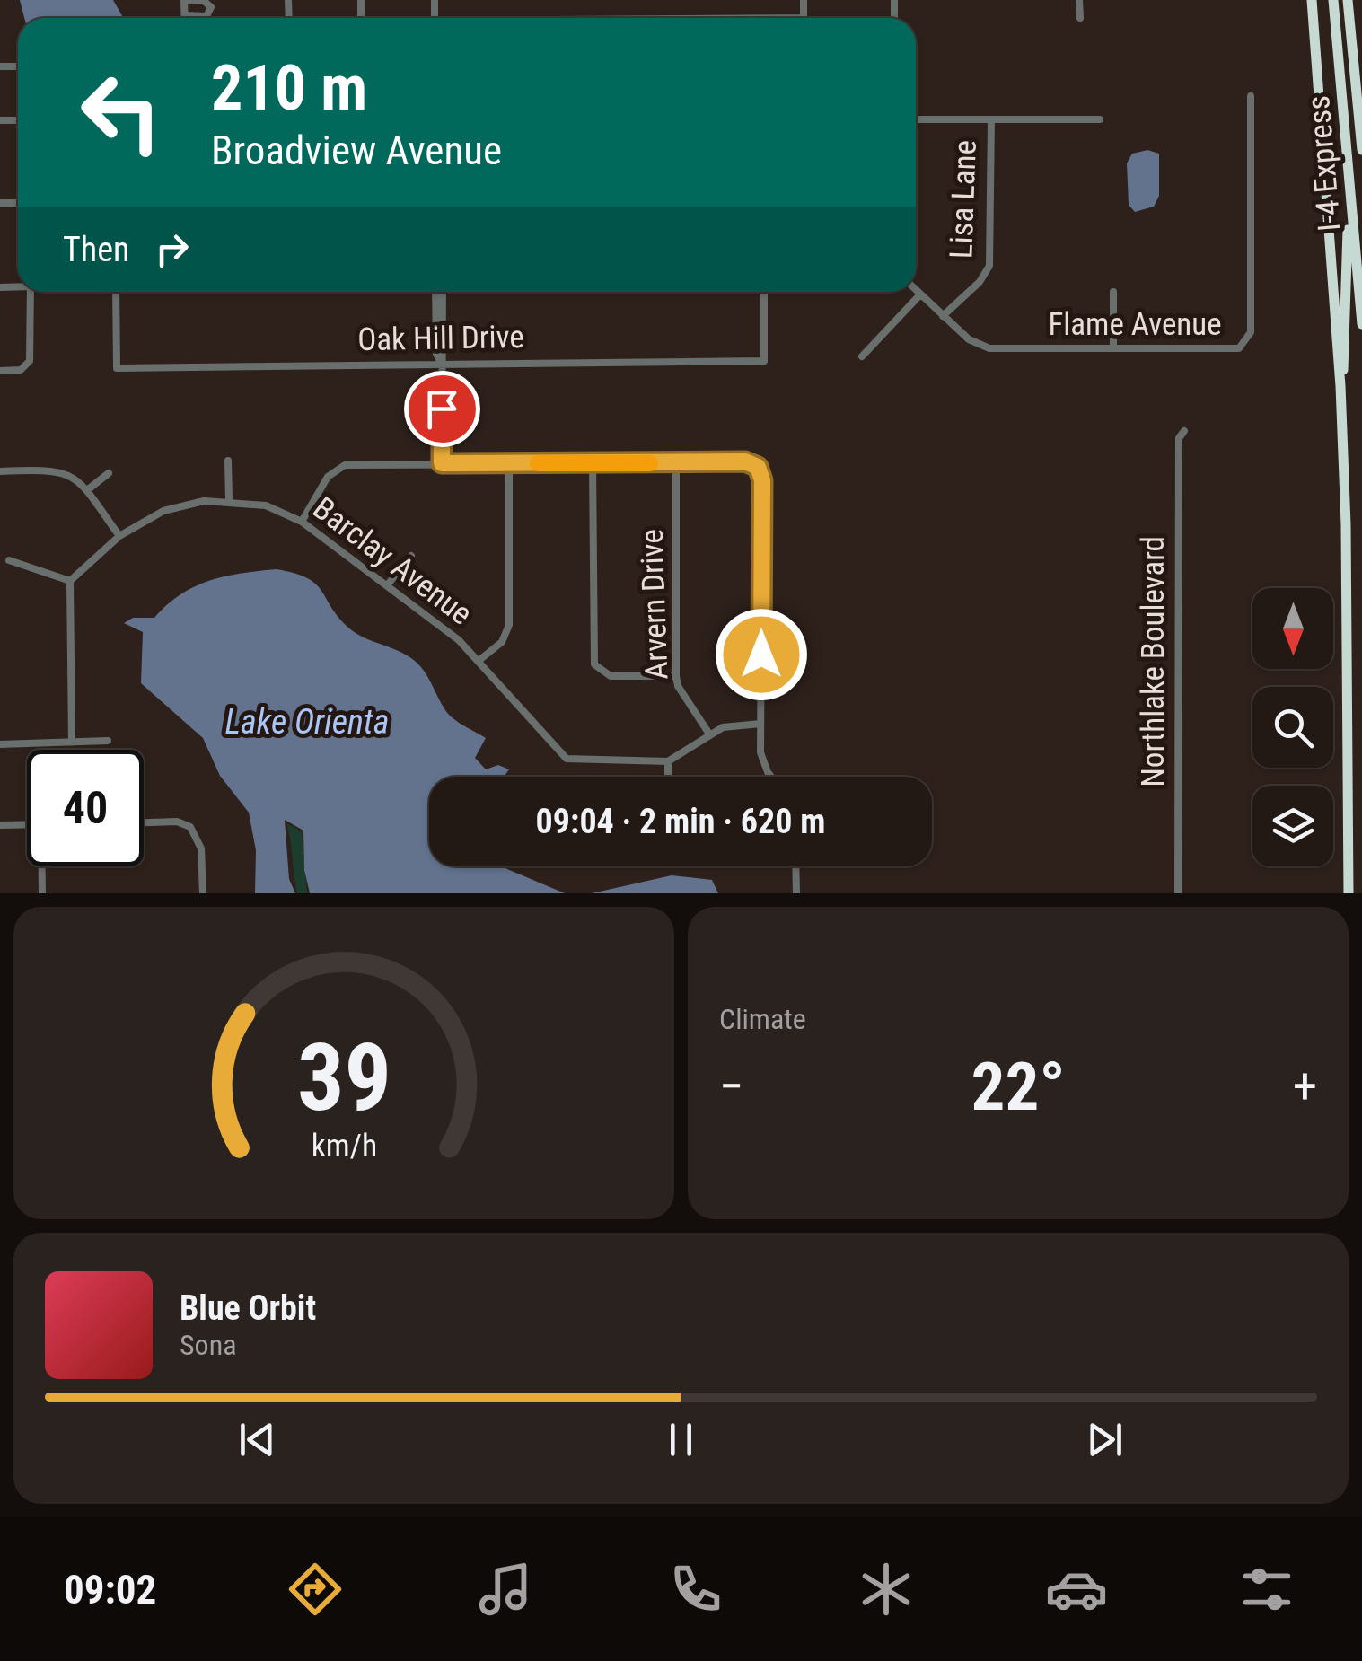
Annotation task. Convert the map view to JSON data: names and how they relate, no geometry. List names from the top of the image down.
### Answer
{
  "streets": {
    "highway": ["I-4 Express"],
    "street": [
      "Lisa Lane",
      "Flame Avenue",
      "Oak Hill Drive",
      "Barclay Avenue",
      "Arvern Drive",
      "Northlake Boulevard"
    ]
  },
  "crossings": [
    ["Lisa Lane", "Flame Avenue"]
  ],
  "water": ["Lake Orienta"],
  "north": "bottom",
  "page": {
    "turn": ["210 m", "Broadview Avenue"],
    "then": "Then",
    "limit": "40",
    "trip": "09:04 · 2 min · 620 m",
    "tile": "Climate",
    "heat": ["−", "22°", "+"],
    "song": ["Blue Orbit", "Sona"],
    "tabs": "09:02",
    "gauge": ["39", "km/h"]
  }
}
